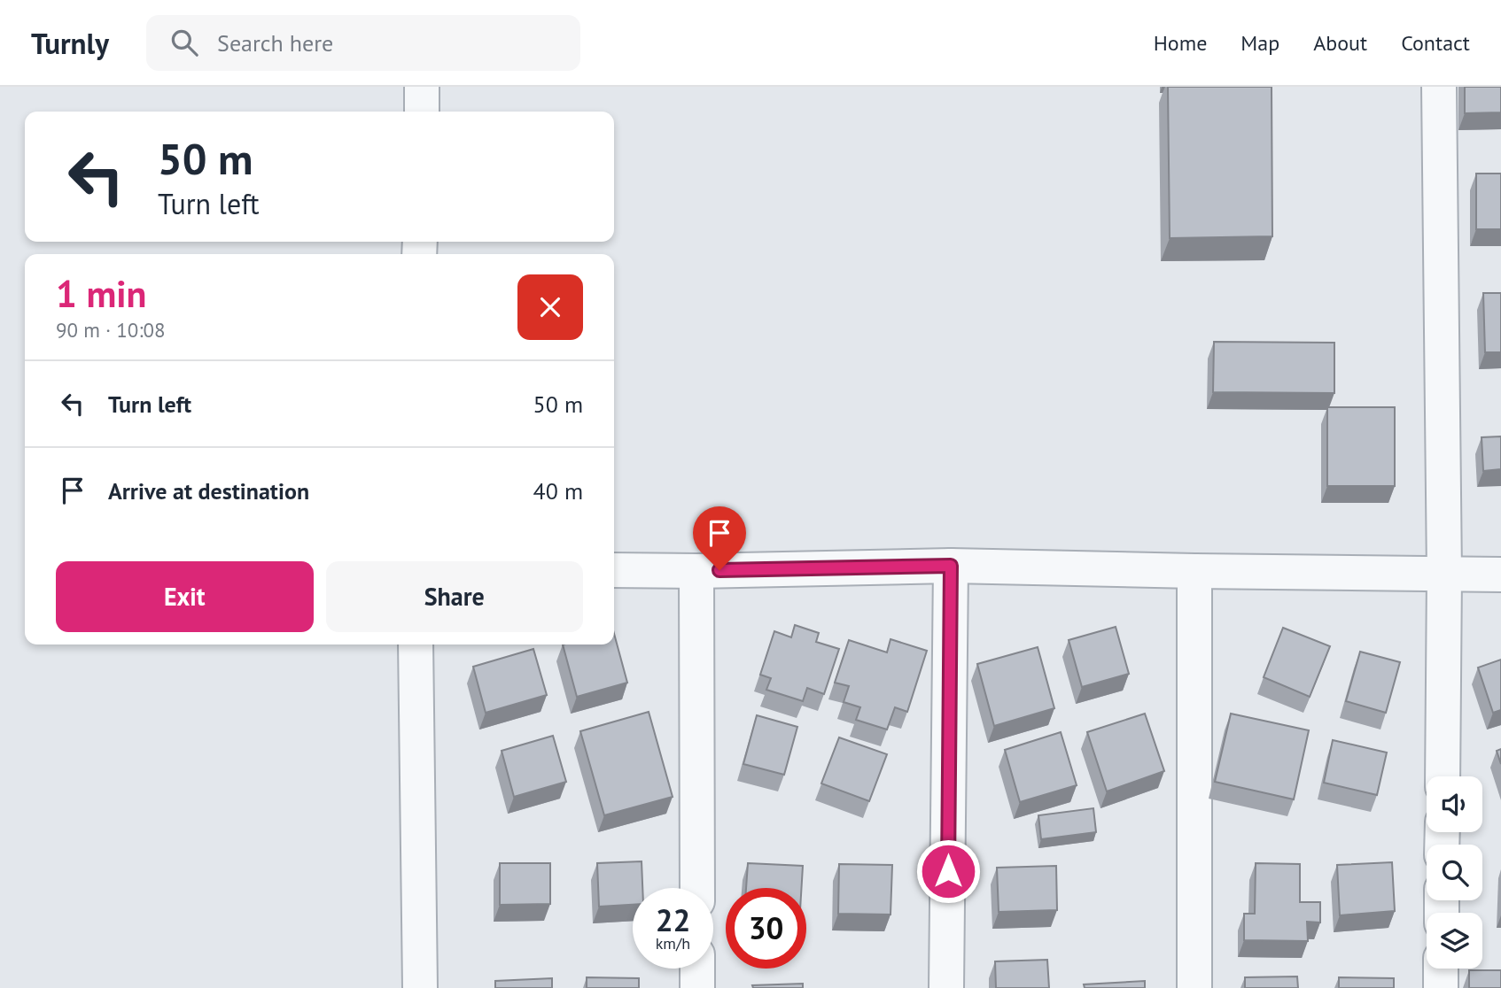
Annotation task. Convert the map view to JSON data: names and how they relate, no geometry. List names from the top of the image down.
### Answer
{
  "page": {
    "header": "Turnly",
    "search": "Search here",
    "nav": [
      "Home",
      "Map",
      "About",
      "Contact"
    ],
    "turn": ["50 m", "Turn left"],
    "heading": ["1 min", "90 m · 10:08"],
    "list": [
      {
        "name": "Turn left",
        "value": "50 m"
      },
      {
        "name": "Arrive at destination",
        "value": "40 m"
      }
    ],
    "buttons": ["Exit", "Share"],
    "speed": "22 km/h",
    "limit": "30"
  }
}
